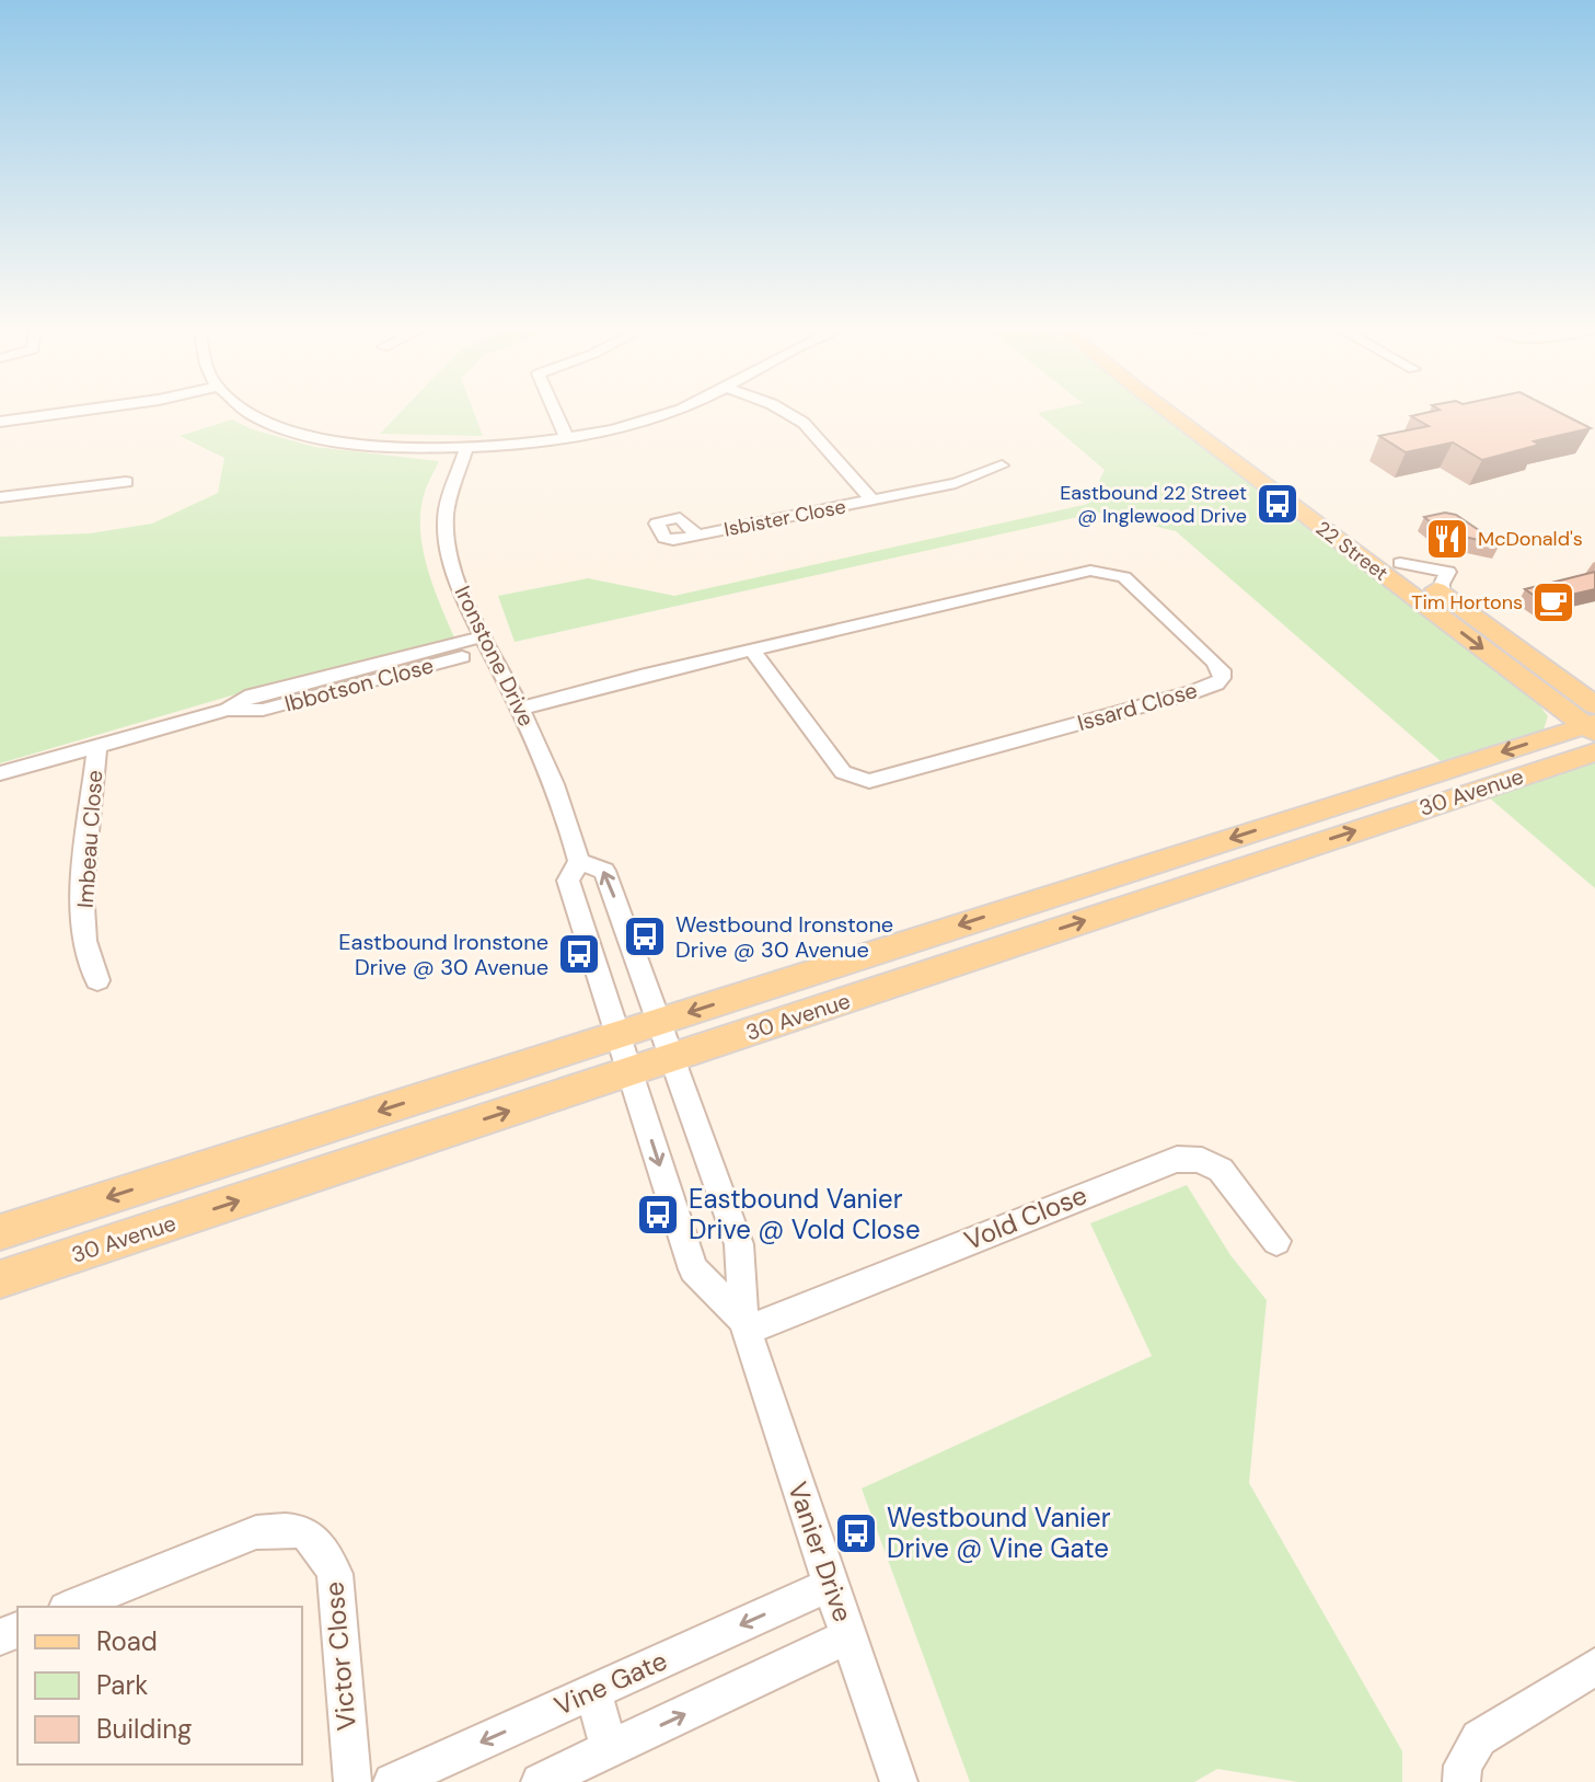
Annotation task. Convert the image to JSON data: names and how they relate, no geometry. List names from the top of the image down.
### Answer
{
  "streets": {
    "main road": ["22 Street", "30 Avenue"],
    "street": [
      "Isbister Close",
      "Ironstone Drive",
      "Ibbotson Close",
      "Issard Close",
      "Imbeau Close",
      "Vold Close",
      "Vanier Drive",
      "Victor Close",
      "Vine Gate"
    ]
  },
  "crossings": [
    ["22 Street", "30 Avenue"],
    ["Ironstone Drive", "Ibbotson Close"],
    ["Ironstone Drive", "Issard Close"],
    ["Ironstone Drive", "30 Avenue"],
    ["Ironstone Drive", "Vanier Drive"],
    ["Ibbotson Close", "Imbeau Close"],
    ["30 Avenue", "Vanier Drive"],
    ["Vold Close", "Vanier Drive"],
    ["Vanier Drive", "Vine Gate"]
  ],
  "places": {
    "bus stop": [
      "Eastbound 22 Street @ Inglewood Drive",
      "Westbound Ironstone Drive @ 30 Avenue",
      "Eastbound Ironstone Drive @ 30 Avenue",
      "Eastbound Vanier Drive @ Vold Close",
      "Westbound Vanier Drive @ Vine Gate"
    ],
    "restaurant": ["McDonald's"],
    "cafe": ["Tim Hortons"]
  },
  "legend": ["Road", "Park", "Building"]
}
